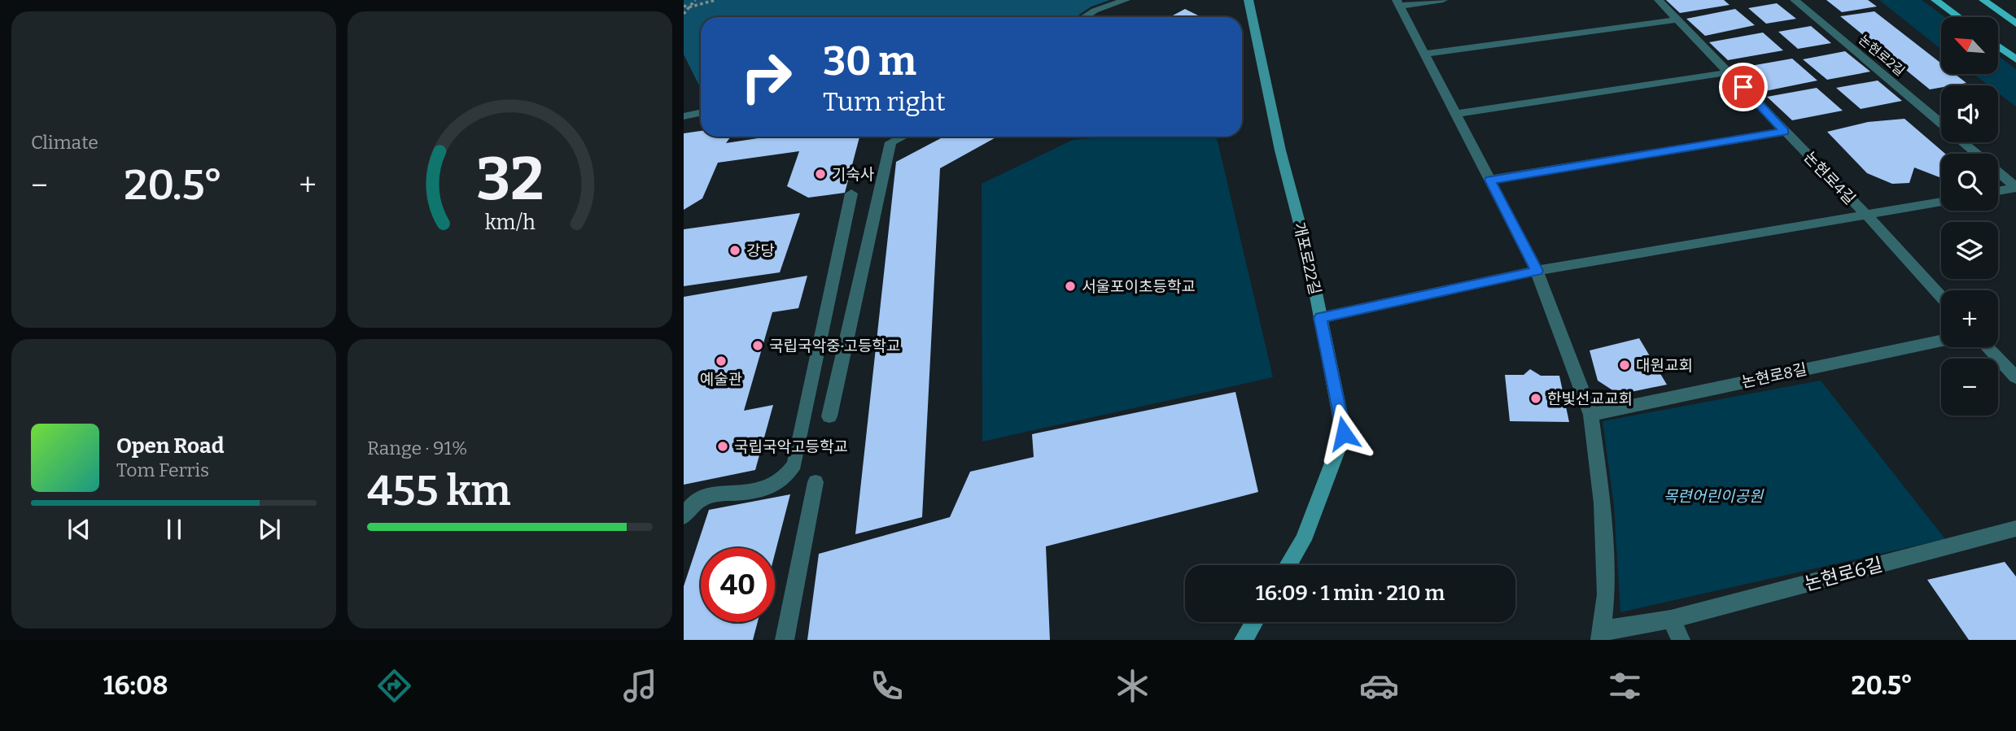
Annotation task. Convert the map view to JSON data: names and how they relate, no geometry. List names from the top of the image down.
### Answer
{
  "streets": {
    "street": [
      "논현로2길",
      "논현로4길",
      "개포로22길",
      "논현로8길",
      "논현로6길"
    ]
  },
  "parks": ["목련어린이공원"],
  "places": [
    "기숙사",
    "강당",
    "서울포이초등학교",
    "국립국악중·고등학교",
    "예술관",
    "대원교회",
    "한빛선교교회",
    "국립국악고등학교"
  ],
  "north": "top left",
  "page": {
    "tile": [
      "Climate",
      ["Range · 91%", "455 km"]
    ],
    "map_buttons": ["+", "−"],
    "turn": ["30 m", "Turn right"],
    "heat": ["−", "20.5°", "+"],
    "song": ["Open Road", "Tom Ferris"],
    "limit": "40",
    "trip": "16:09 · 1 min · 210 m",
    "tabs": ["16:08", "20.5°"],
    "gauge": ["32", "km/h"]
  }
}
